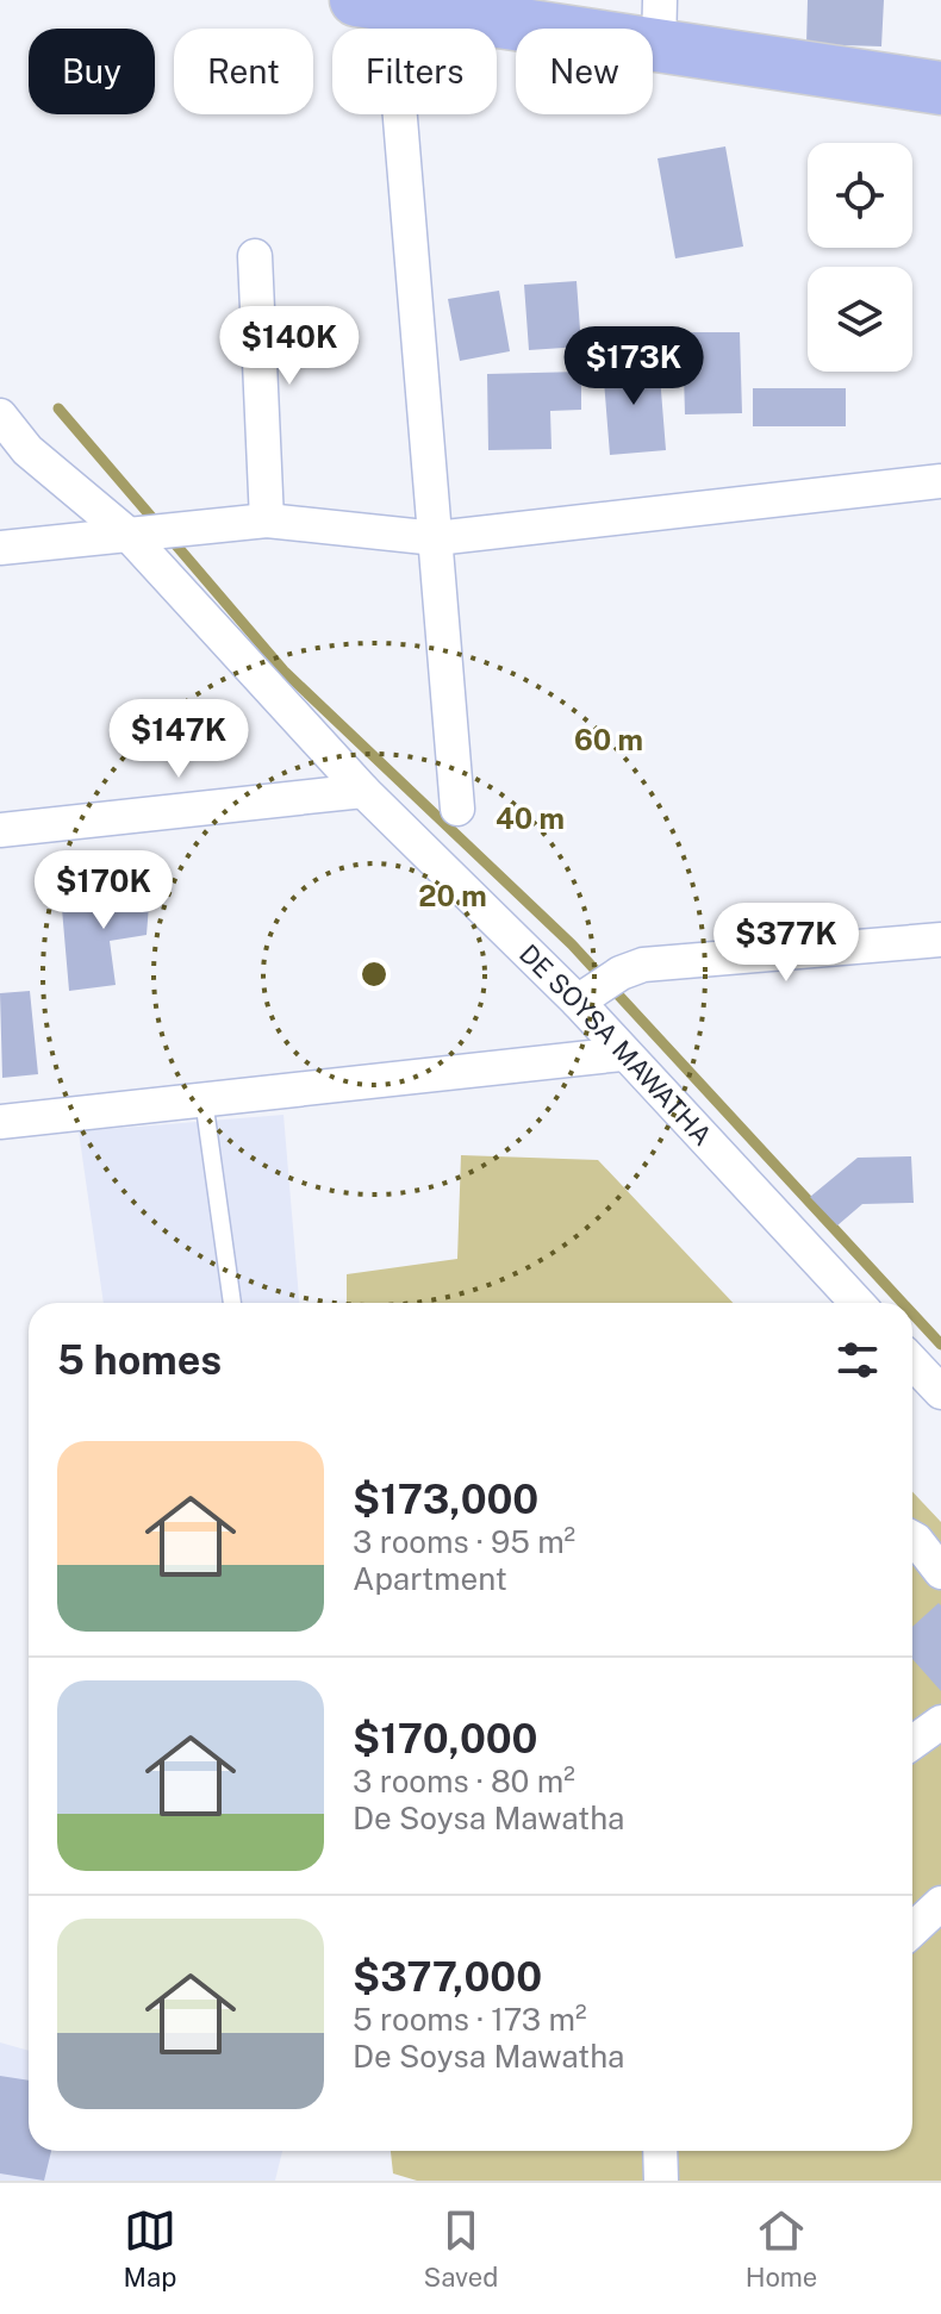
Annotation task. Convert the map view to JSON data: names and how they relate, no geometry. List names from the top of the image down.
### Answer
{
  "streets": {
    "street": ["DE SOYSA MAWATHA"]
  },
  "page": {
    "chip": [
      "Buy",
      "Rent",
      "Filters",
      "New"
    ],
    "price": [
      "$140K",
      "$173K",
      "$147K",
      "$170K",
      "$377K"
    ],
    "heading": "5 homes",
    "list": [
      {
        "name": "$173,000",
        "note": "3 rooms · 95 m² · Apartment"
      },
      {
        "name": "$170,000",
        "note": "3 rooms · 80 m² · De Soysa Mawatha"
      },
      {
        "name": "$377,000",
        "note": "5 rooms · 173 m² · De Soysa Mawatha"
      }
    ],
    "tabs": ["Map", "Saved", "Home"]
  },
  "rings": ["60 m", "40 m", "20 m"]
}
